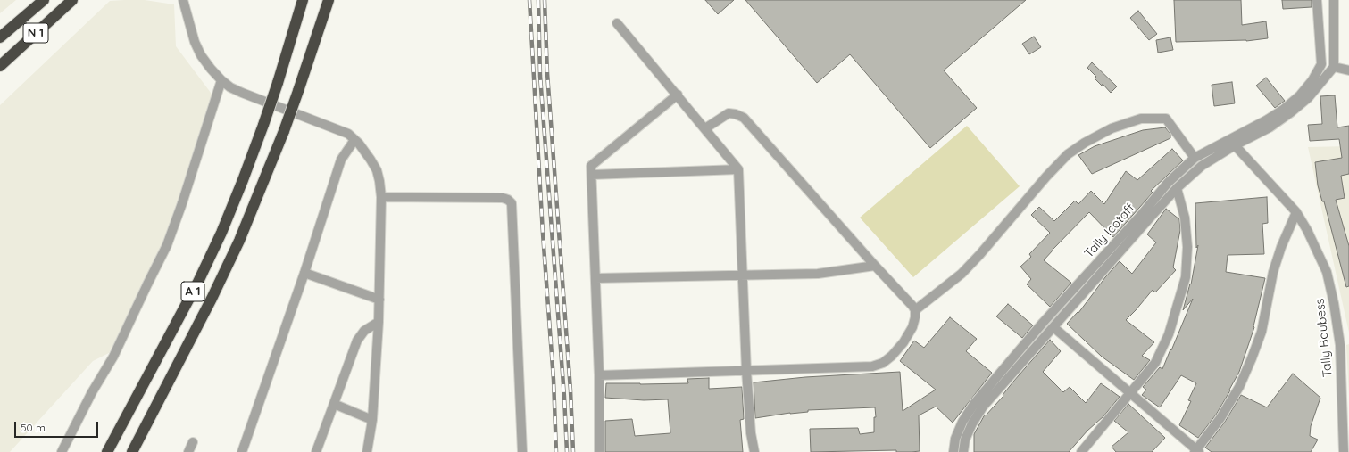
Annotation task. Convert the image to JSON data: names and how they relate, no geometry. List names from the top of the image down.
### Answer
{
  "streets": {
    "highway": ["N 1", "A 1"],
    "street": ["Tally Icotaff", "Tally Boubess"]
  },
  "crossings": [
    ["Tally Icotaff", "Tally Boubess"]
  ],
  "scale_bar": "50 m"
}
